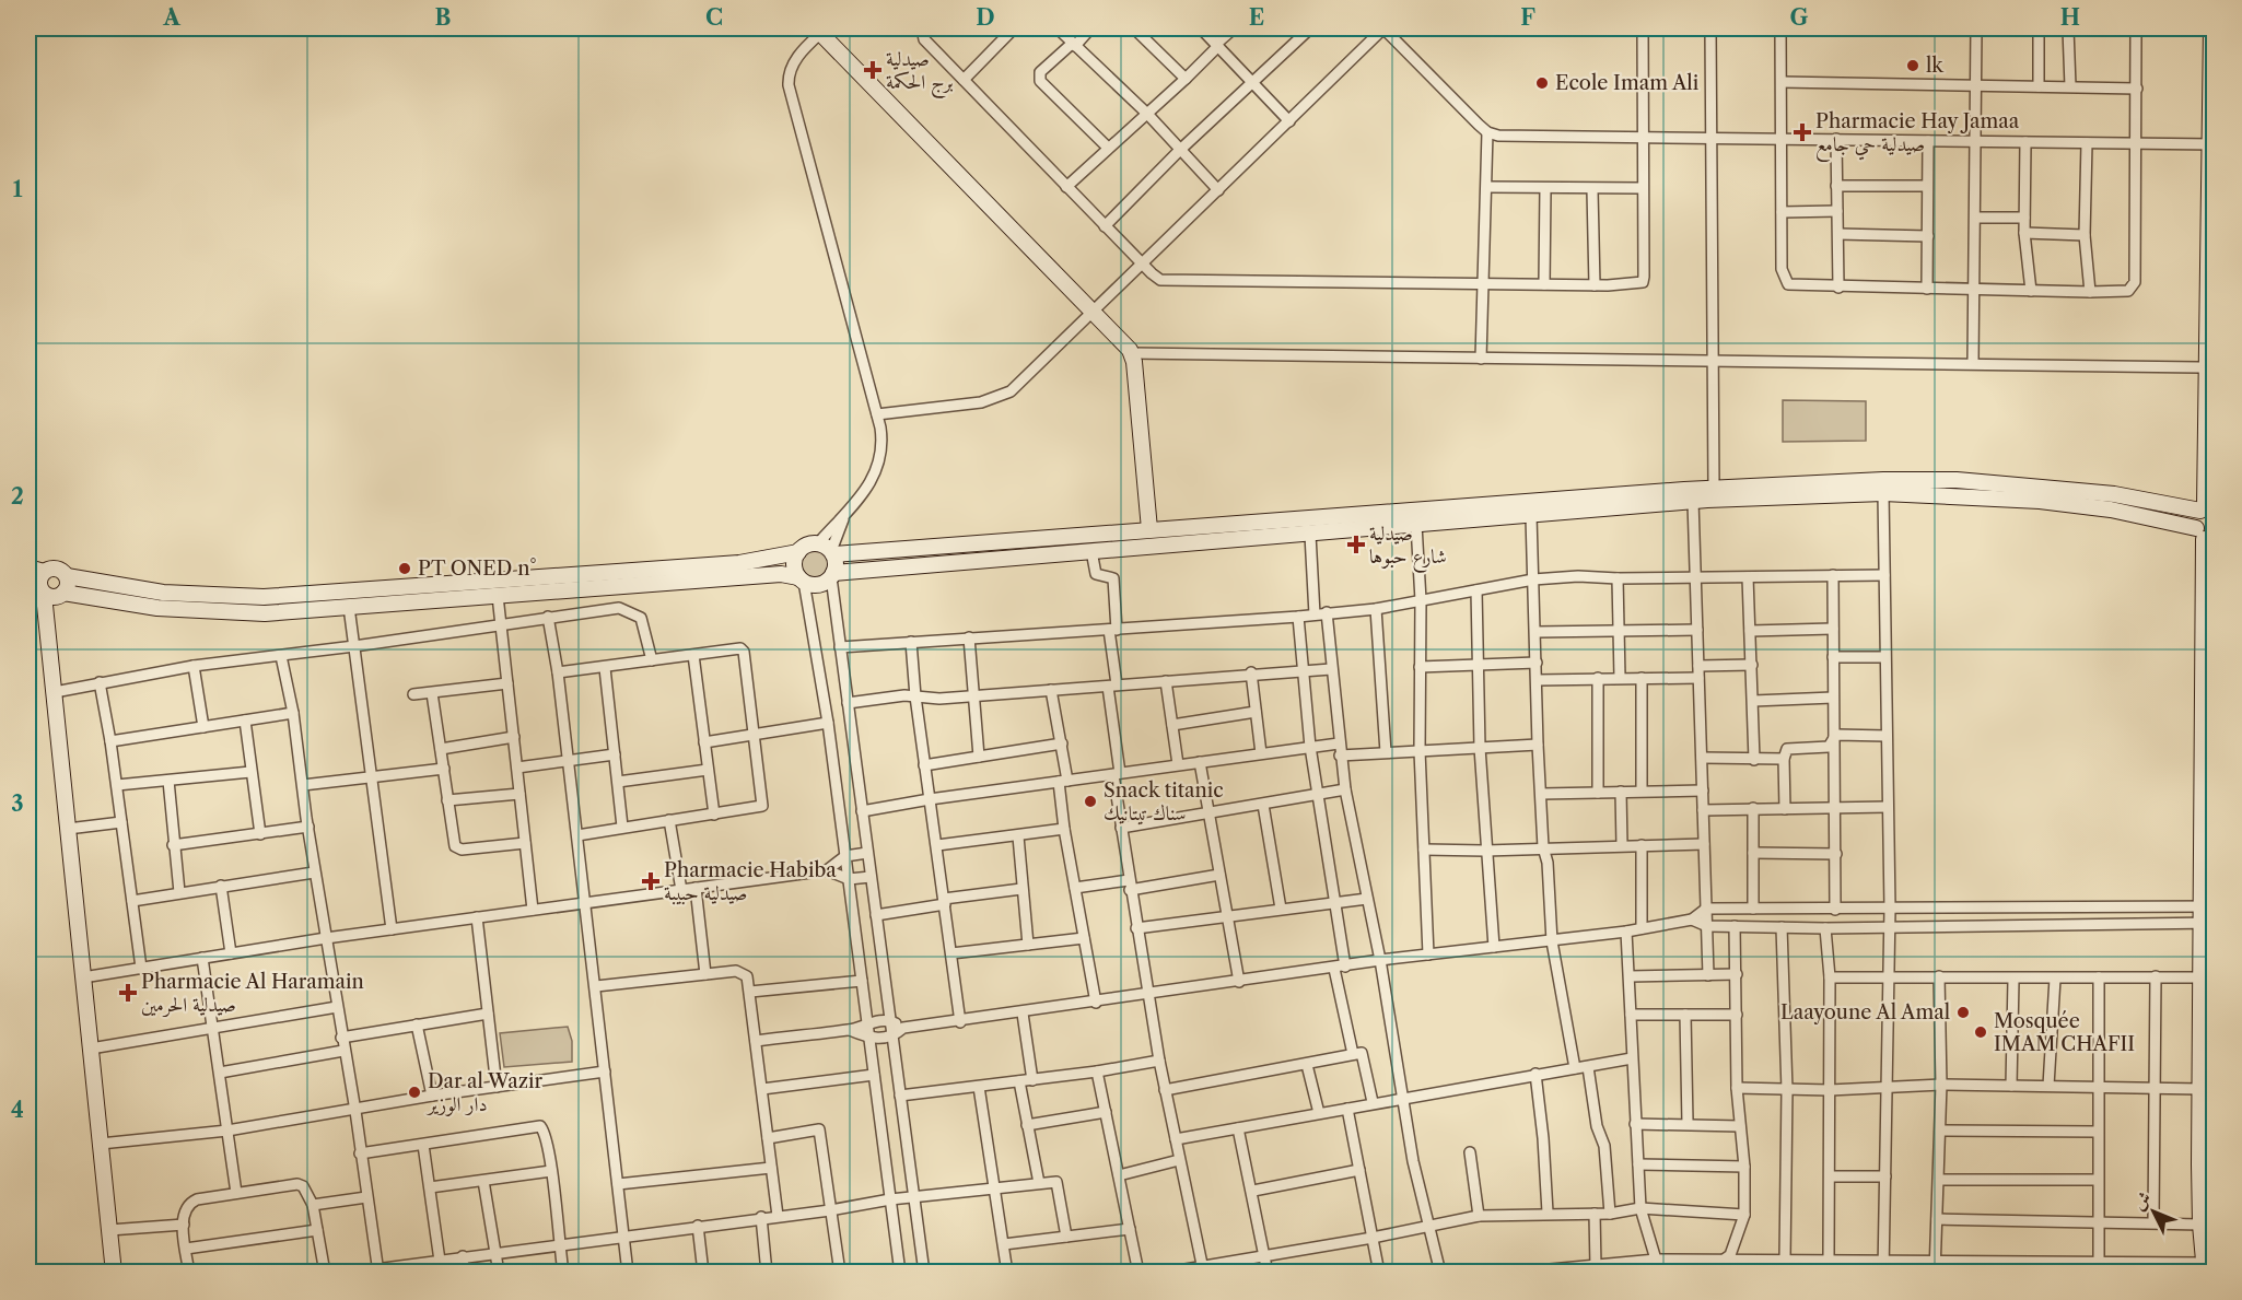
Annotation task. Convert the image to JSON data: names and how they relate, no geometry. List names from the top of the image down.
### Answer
{
  "places": {
    "other": [
      "lk",
      "Ecole Imam Ali",
      "PT ONED n°",
      "Snack titanic سناك تيتانيك",
      "Laayoune Al Amal",
      "Mosquée IMAM CHAFII",
      "Dar al Wazir دار الوزير"
    ],
    "health": [
      "صيدلية برج الحكمة",
      "Pharmacie Hay Jamaa صيدلية حي جامع",
      "صيدلية شارع حبوها",
      "Pharmacie Habiba صيدلية حبيبة",
      "Pharmacie Al Haramain صيدلية الحرمين"
    ]
  },
  "north": "top left",
  "grid": {
    "columns": [
      "A",
      "B",
      "C",
      "D",
      "E",
      "F",
      "G",
      "H"
    ],
    "rows": [
      "1",
      "2",
      "3",
      "4"
    ]
  }
}
